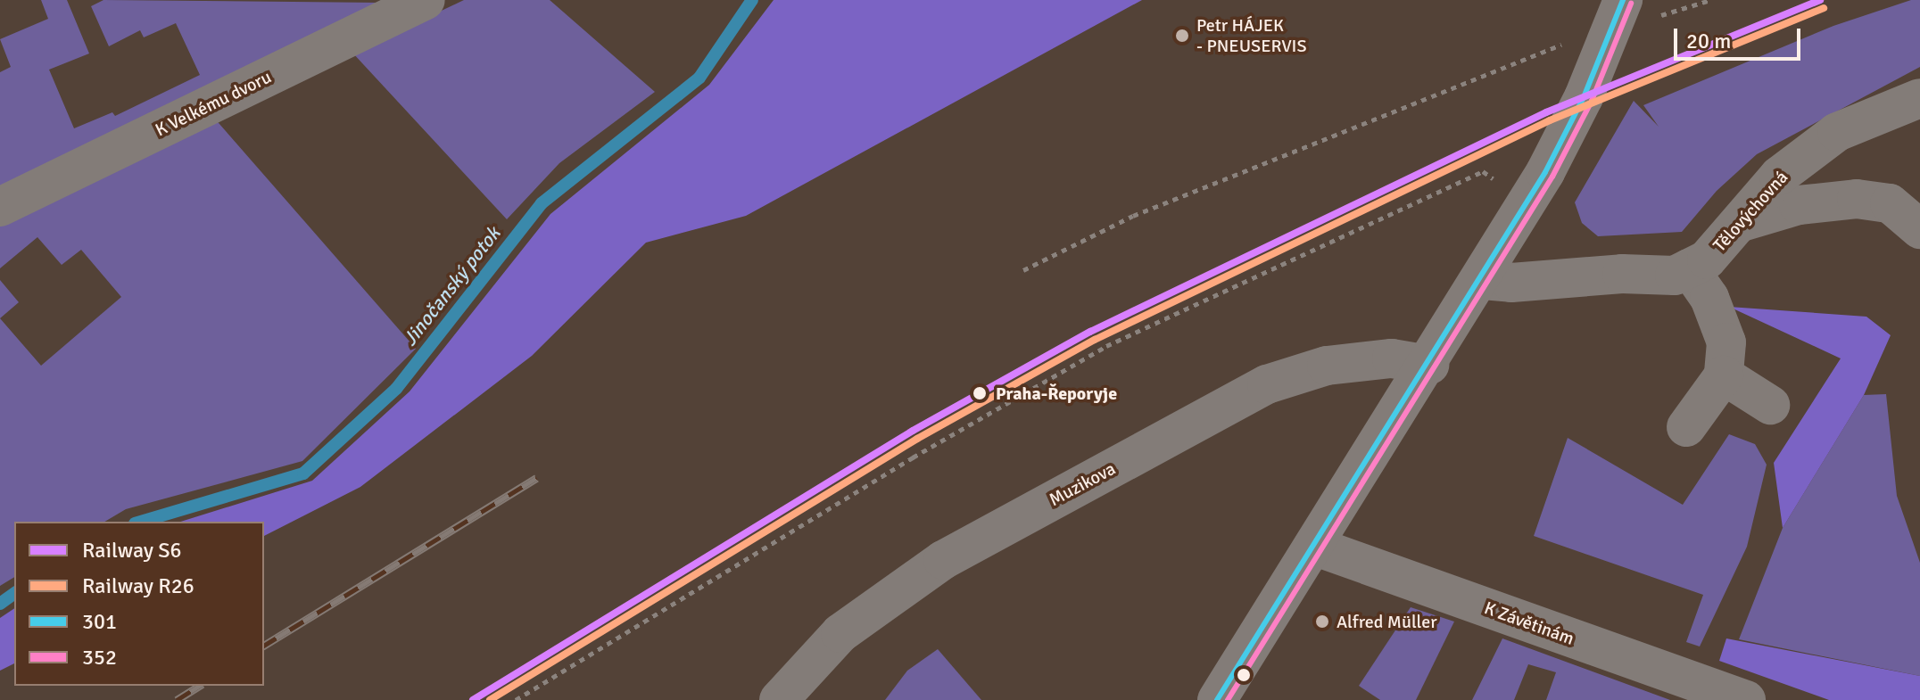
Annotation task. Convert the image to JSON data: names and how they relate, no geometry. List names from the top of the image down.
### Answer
{
  "streets": {
    "street": [
      "K Velkému dvoru",
      "Tělovýchovná",
      "Muzikova",
      "K Závětinám"
    ]
  },
  "water": ["Jinočanský potok"],
  "places": ["Petr HÁJEK - PNEUSERVIS", "Praha-Řeporyje", "Alfred Müller"],
  "lines": [
    "rail line S6",
    "transit line 301",
    "transit line 352",
    "rail line R26"
  ],
  "legend": [
    "Railway S6",
    "Railway R26",
    "301",
    "352"
  ],
  "scale_bar": "20 m"
}
